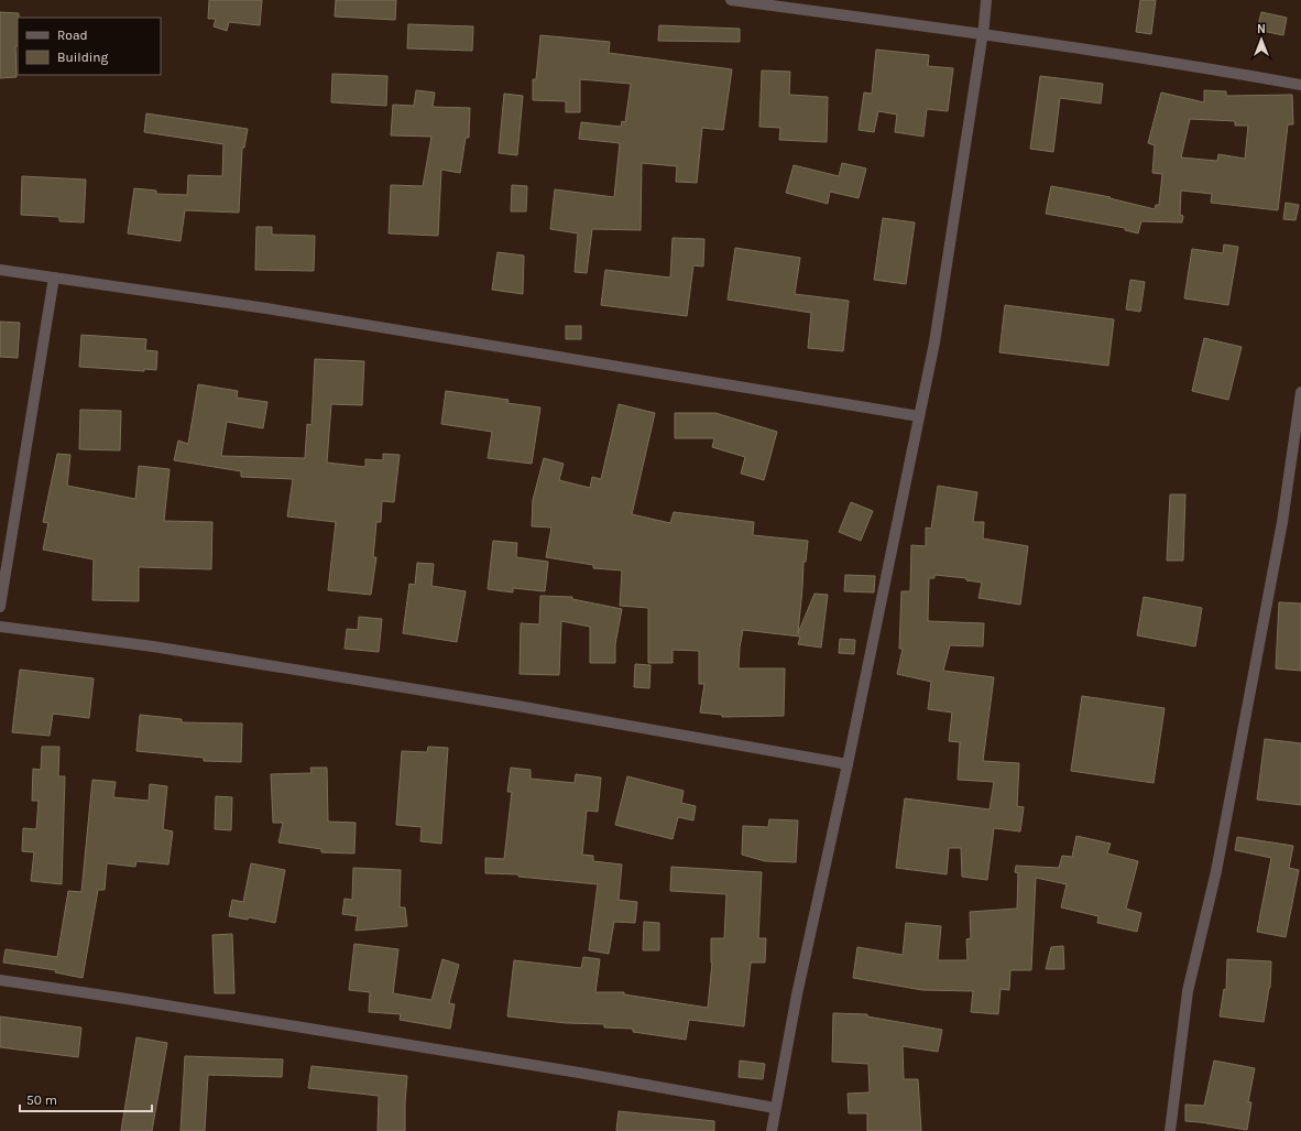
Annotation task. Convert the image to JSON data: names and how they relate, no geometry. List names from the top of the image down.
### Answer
{
  "legend": ["Road", "Building"],
  "scale_bar": "50 m",
  "north": "top"
}
